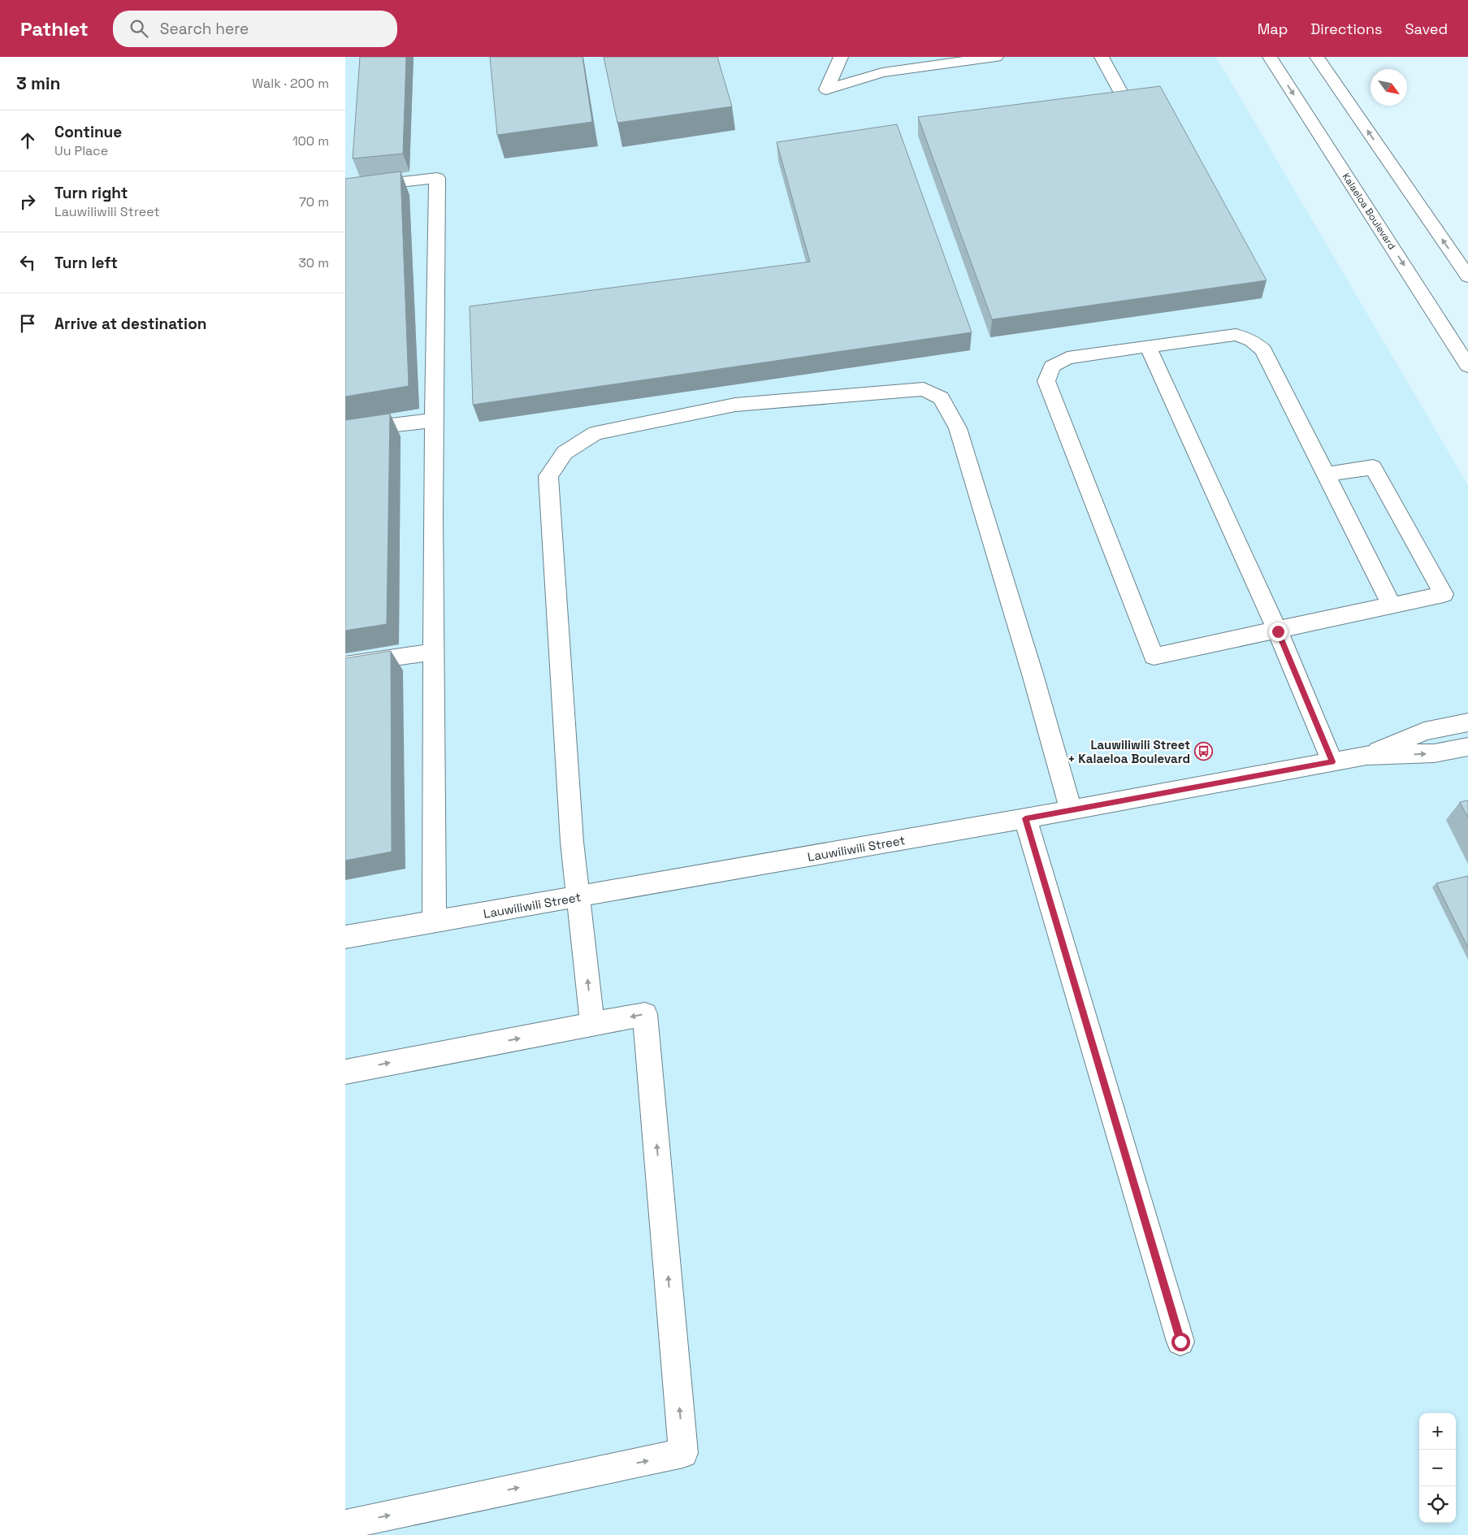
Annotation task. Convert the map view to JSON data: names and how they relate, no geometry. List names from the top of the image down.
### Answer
{
  "streets": {
    "street": ["Kalaeloa Boulevard", "Lauwiliwili Street"]
  },
  "places": {
    "bus stop": ["Lauwiliwili Street + Kalaeloa Boulevard"]
  },
  "north": "bottom right",
  "page": {
    "header": "Pathlet",
    "search": "Search here",
    "nav": ["Map", "Directions", "Saved"],
    "heading": ["3 min", "Walk · 200 m"],
    "list": [
      ["Continue", "Uu Place", "100 m"],
      ["Turn right", "Lauwiliwili Street", "70 m"],
      ["Turn left", "30 m"],
      "Arrive at destination"
    ],
    "map_buttons": ["+", "−"]
  }
}
